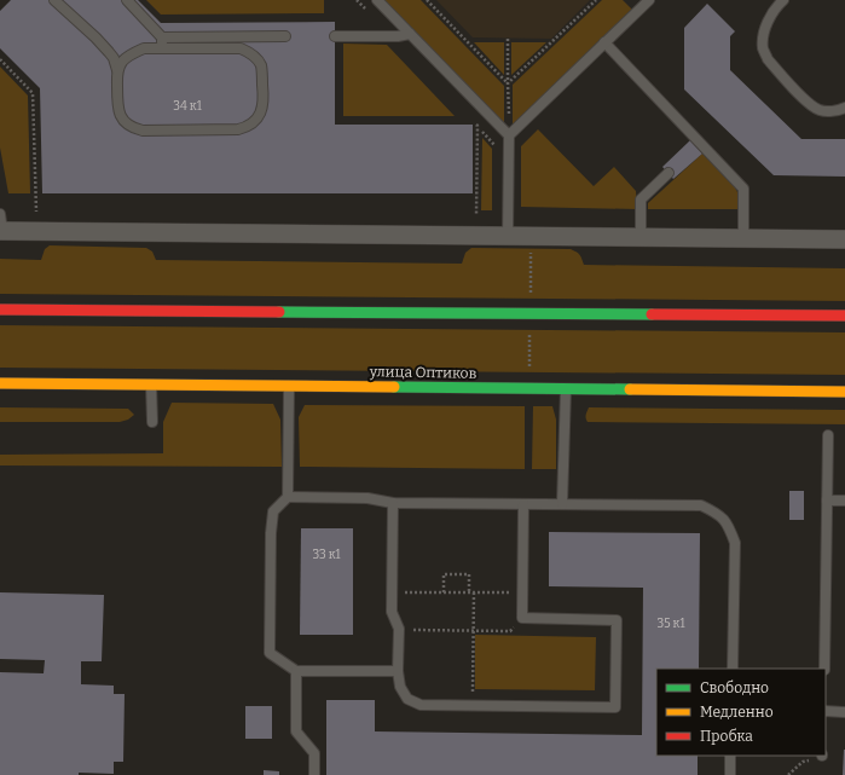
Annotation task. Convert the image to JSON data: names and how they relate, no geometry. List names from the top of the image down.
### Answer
{
  "streets": {
    "street": ["улица Оптиков"]
  },
  "house_numbers": ["34 к1", "33 к1", "35 к1"],
  "legend": ["Свободно", "Медленно", "Пробка"]
}
